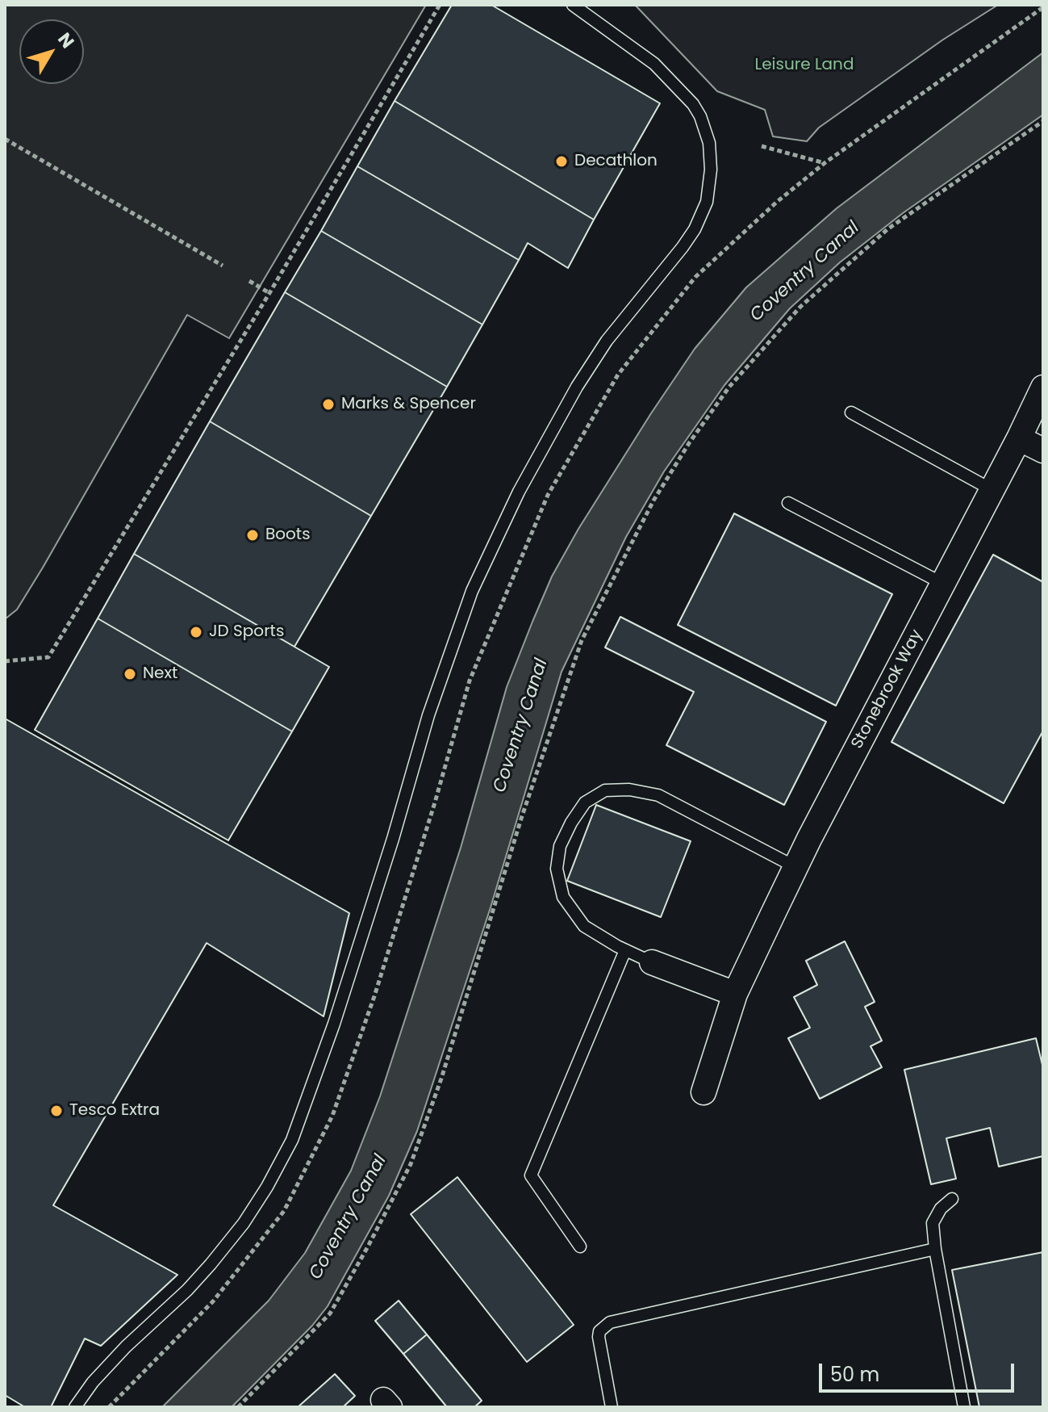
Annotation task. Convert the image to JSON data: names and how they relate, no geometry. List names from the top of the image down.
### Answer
{
  "streets": {
    "street": ["Stonebrook Way"]
  },
  "water": ["Coventry Canal"],
  "parks": ["Leisure Land"],
  "places": [
    "Decathlon",
    "Marks & Spencer",
    "Boots",
    "JD Sports",
    "Next",
    "Tesco Extra"
  ],
  "scale_bar": "50 m",
  "north": "top right"
}
